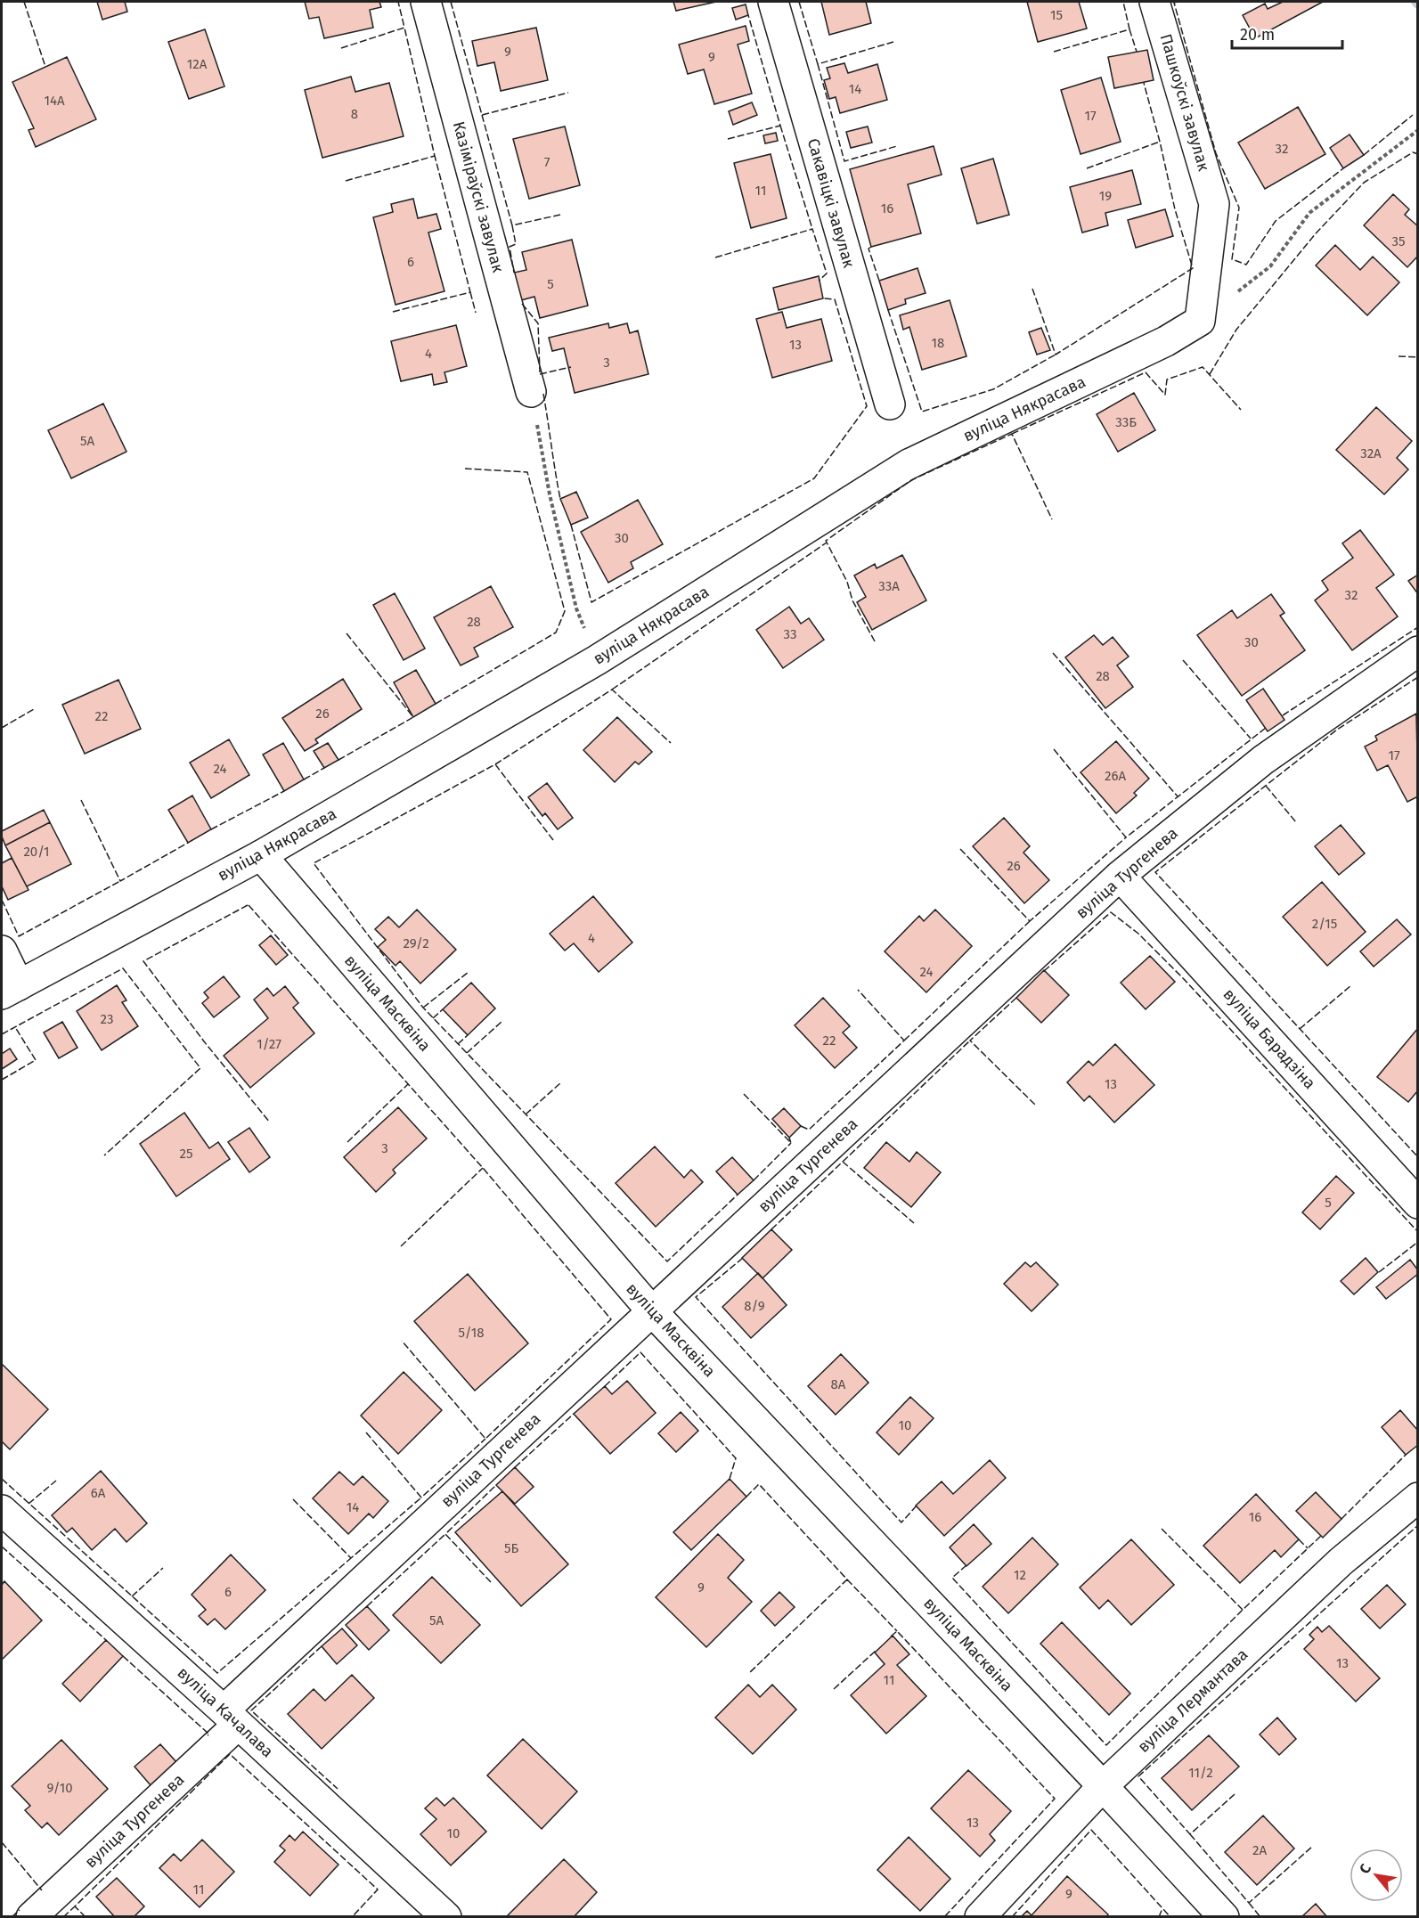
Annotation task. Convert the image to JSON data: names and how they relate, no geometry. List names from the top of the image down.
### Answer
{
  "streets": {
    "street": [
      "Пашкоўскі завулак",
      "Казіміраўскі завулак",
      "Сакавіцкі завулак",
      "вуліца Някрасава",
      "вуліца Тургенева",
      "вуліца Масквіна",
      "вуліца Барадзіна",
      "вуліца Лермантава",
      "вуліца Качалава"
    ]
  },
  "crossings": [
    ["Пашкоўскі завулак", "вуліца Някрасава"],
    ["вуліца Някрасава", "вуліца Масквіна"],
    ["вуліца Тургенева", "вуліца Масквіна"],
    ["вуліца Тургенева", "вуліца Барадзіна"],
    ["вуліца Тургенева", "вуліца Качалава"],
    ["вуліца Масквіна", "вуліца Лермантава"]
  ],
  "house_numbers": [
    "15",
    "9",
    "9",
    "12А",
    "14",
    "14А",
    "8",
    "17",
    "32",
    "7",
    "11",
    "19",
    "16",
    "35",
    "6",
    "5",
    "18",
    "13",
    "4",
    "3",
    "33Б",
    "5А",
    "32А",
    "30",
    "33А",
    "32",
    "28",
    "33",
    "30",
    "28",
    "26",
    "22",
    "17",
    "24",
    "26А",
    "20/1",
    "26",
    "2/15",
    "4",
    "29/2",
    "24",
    "23",
    "22",
    "1/27",
    "13",
    "3",
    "25",
    "5",
    "8/9",
    "5/18",
    "8А",
    "10",
    "6А",
    "14",
    "16",
    "5Б",
    "12",
    "9",
    "6",
    "5А",
    "13",
    "11",
    "11/2",
    "9/10",
    "13",
    "10",
    "2А",
    "11",
    "9"
  ],
  "scale_bar": "20 m",
  "north": "top left"
}
